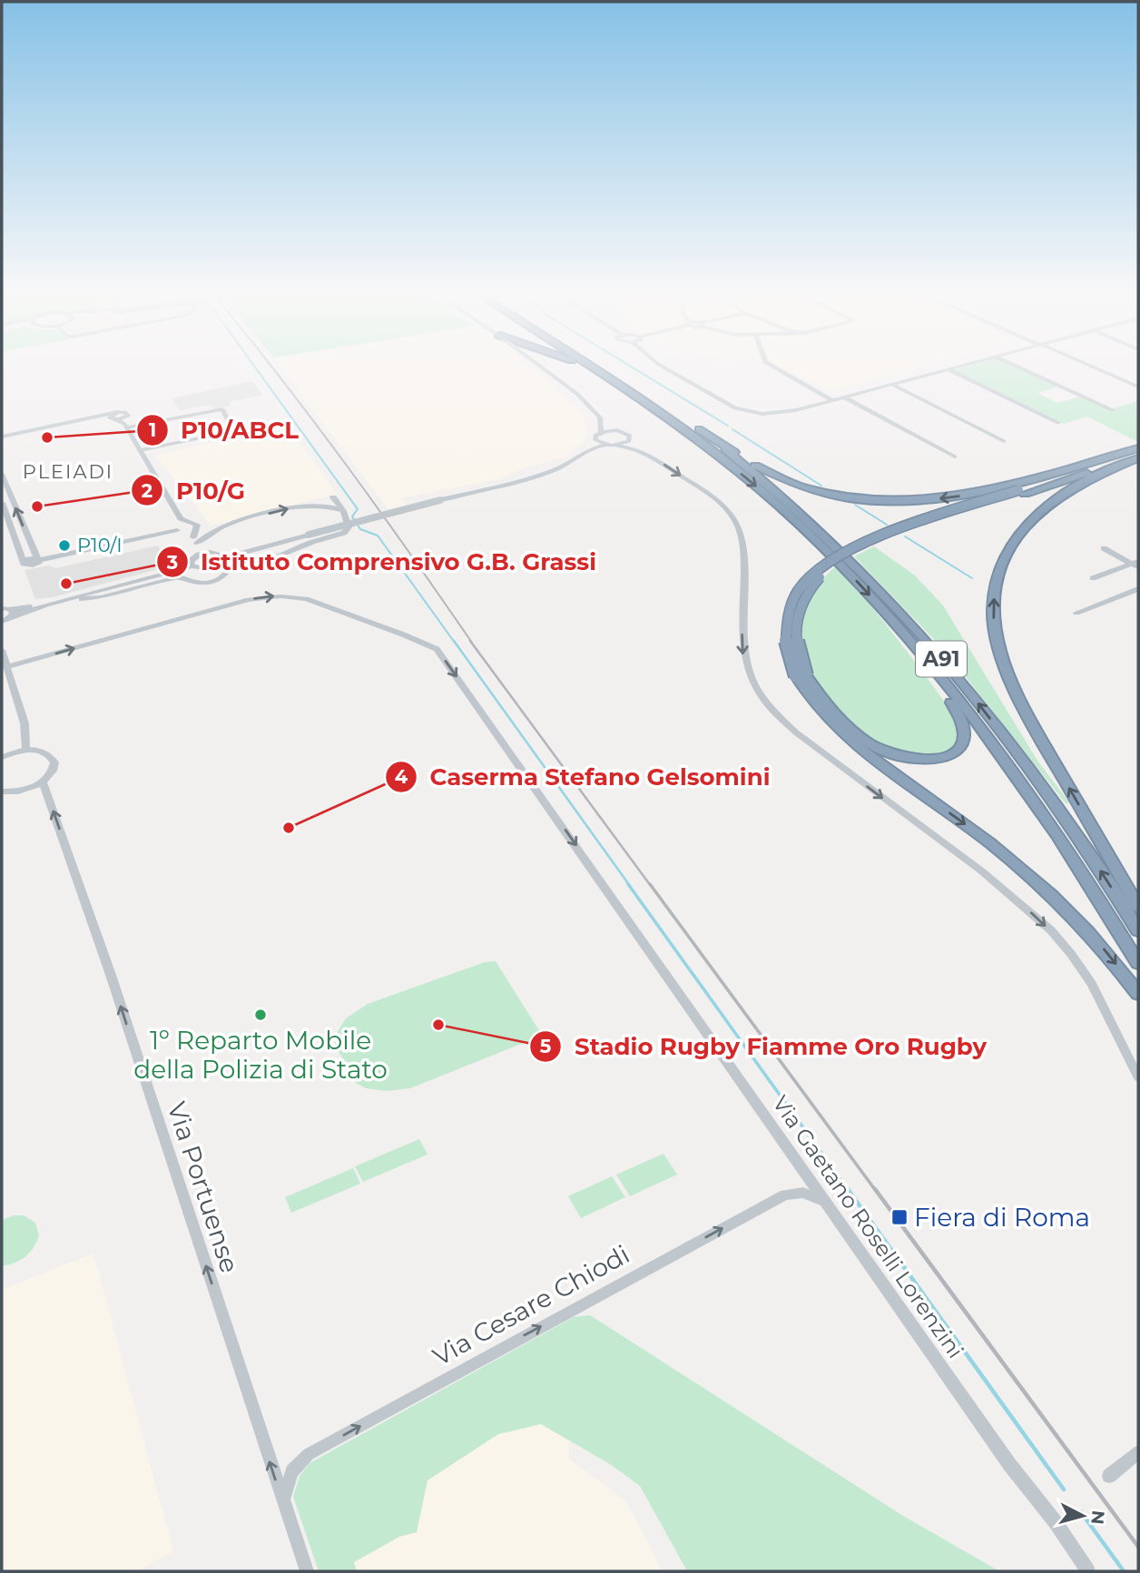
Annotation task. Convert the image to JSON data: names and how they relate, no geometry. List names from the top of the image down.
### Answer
{
  "streets": {
    "highway": ["A91"],
    "street": ["Via Portuense", "Via Gaetano Roselli Lorenzini", "Via Cesare Chiodi"]
  },
  "crossings": [
    ["Via Portuense", "Via Cesare Chiodi"],
    ["Via Gaetano Roselli Lorenzini", "Via Cesare Chiodi"]
  ],
  "one_way": ["Via Portuense", "Via Gaetano Roselli Lorenzini", "Via Cesare Chiodi"],
  "districts": ["PLEIADI"],
  "places": {
    "other": [
      "P10/ABCL",
      "P10/G",
      "P10/I",
      "Istituto Comprensivo G.B. Grassi",
      "Caserma Stefano Gelsomini",
      "1º Reparto Mobile della Polizia di Stato",
      "Stadio Rugby Fiamme Oro Rugby"
    ],
    "transit": ["Fiera di Roma"]
  },
  "north": "right"
}
